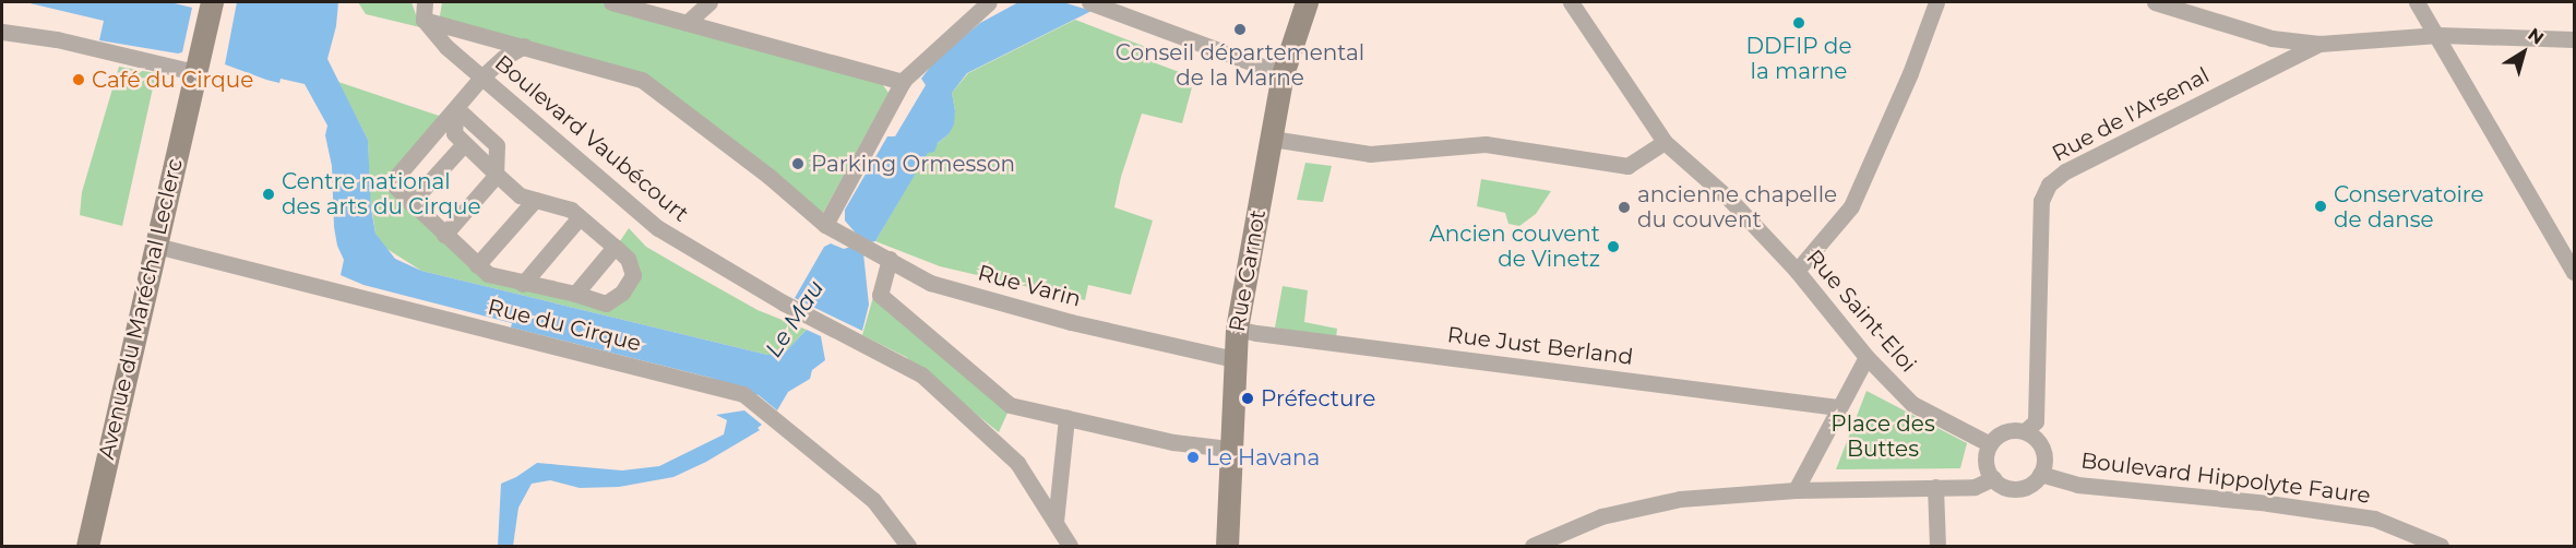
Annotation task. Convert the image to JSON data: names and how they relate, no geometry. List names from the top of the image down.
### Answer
{
  "streets": {
    "main road": ["Rue Carnot", "Avenue du Maréchal Leclerc"],
    "street": [
      "Rue de l'Arsenal",
      "Boulevard Vaubécourt",
      "Rue Varin",
      "Rue Saint-Eloi",
      "Rue du Cirque",
      "Rue Just Berland",
      "Boulevard Hippolyte Faure"
    ]
  },
  "crossings": [
    ["Rue de l'Arsenal", "Rue Saint-Eloi"],
    ["Rue de l'Arsenal", "Boulevard Hippolyte Faure"],
    ["Boulevard Vaubécourt", "Rue Varin"],
    ["Rue Carnot", "Rue Varin"],
    ["Rue Carnot", "Rue Just Berland"],
    ["Avenue du Maréchal Leclerc", "Rue du Cirque"],
    ["Rue Saint-Eloi", "Boulevard Hippolyte Faure"]
  ],
  "water": ["Le Mau"],
  "parks": ["Place des Buttes"],
  "places": [
    "DDFIP de la marne",
    "Conseil départemental de la Marne",
    "Café du Cirque",
    "Parking Ormesson",
    "Centre national des arts du Cirque",
    "Conservatoire de danse",
    "ancienne chapelle du couvent",
    "Ancien couvent de Vinetz",
    "Préfecture",
    "Le Havana"
  ],
  "north": "top right"
}
